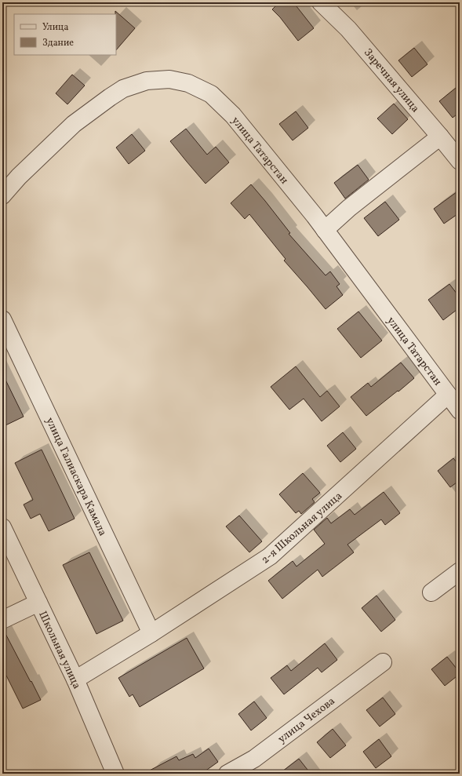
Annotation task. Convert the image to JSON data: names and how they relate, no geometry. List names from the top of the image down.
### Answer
{
  "streets": {
    "street": [
      "Заречная улица",
      "улица Татарстан",
      "улица Галиаскара Камала",
      "2-я Школьная улица",
      "Школьная улица",
      "улица Чехова"
    ]
  },
  "crossings": [
    ["улица Татарстан", "2-я Школьная улица"],
    ["улица Галиаскара Камала", "2-я Школьная улица"],
    ["2-я Школьная улица", "Школьная улица"]
  ],
  "legend": ["Улица", "Здание"]
}
